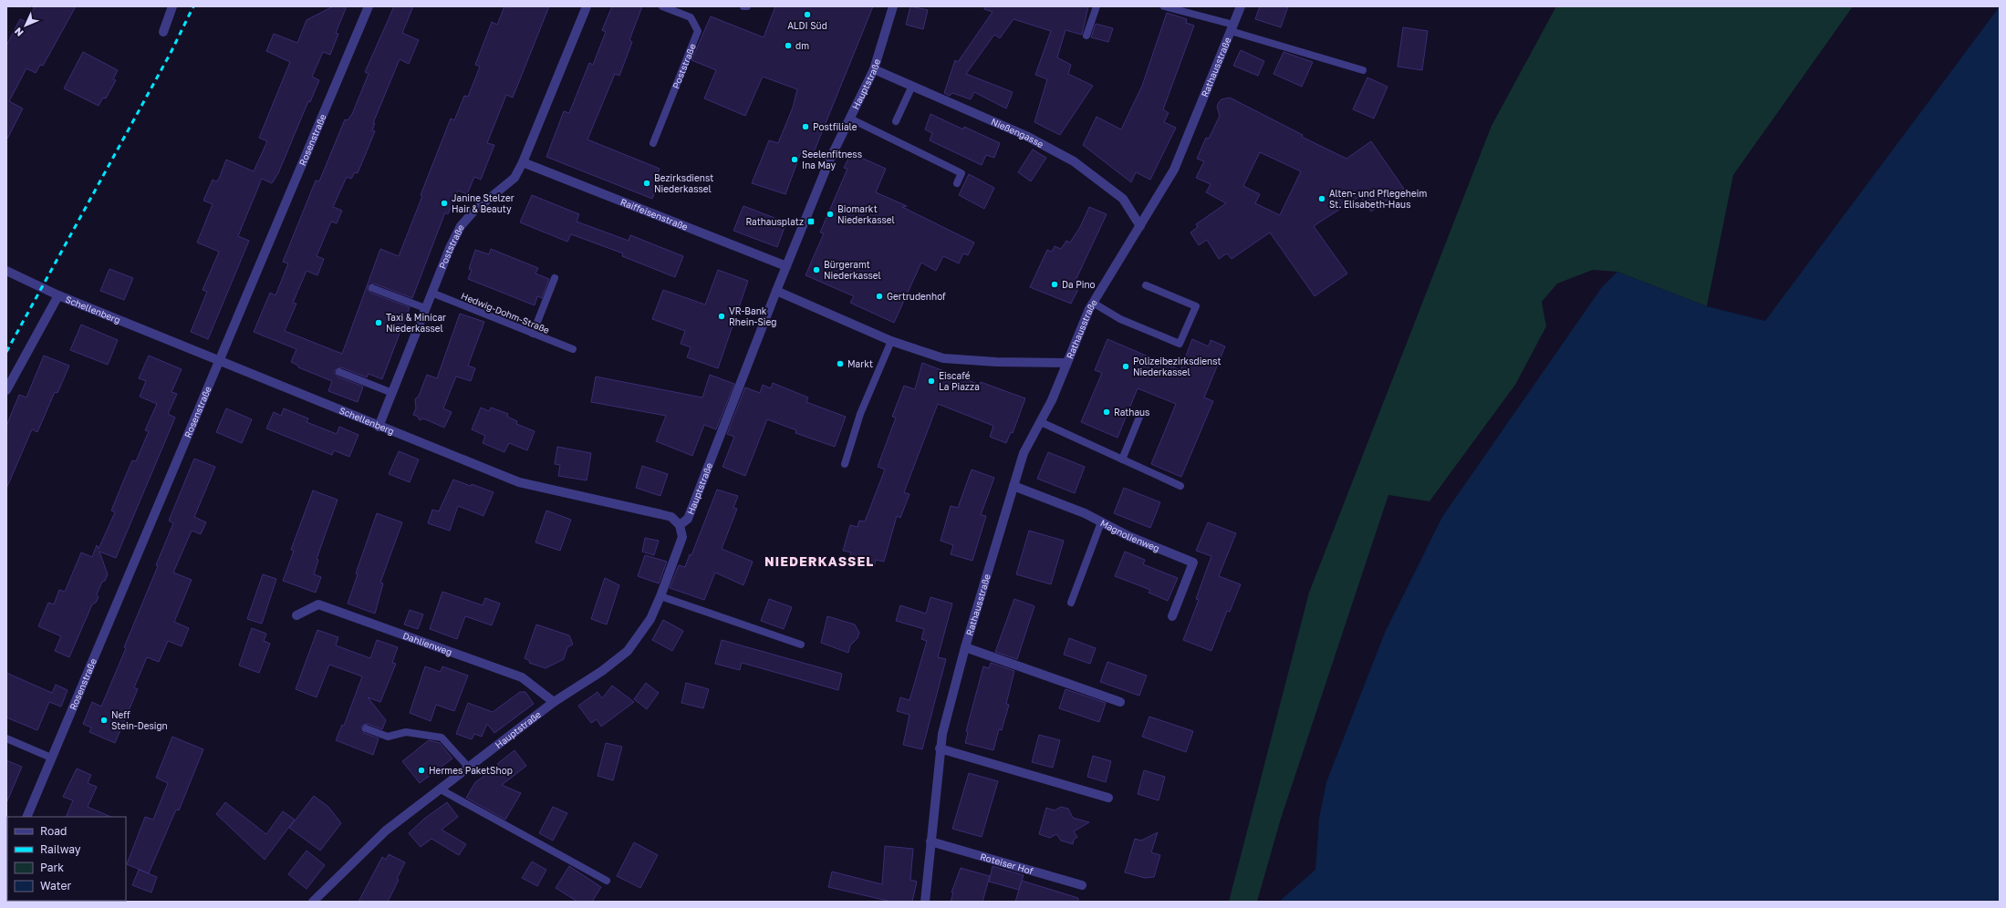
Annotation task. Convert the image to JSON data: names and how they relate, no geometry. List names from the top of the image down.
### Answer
{
  "streets": {
    "street": [
      "Poststraße",
      "Rathausstraße",
      "Hauptstraße",
      "Nießengasse",
      "Rosenstraße",
      "Raiffeisenstraße",
      "Schellenberg",
      "Magnolienweg",
      "Dahlienweg",
      "Roteiser Hof"
    ],
    "lane": ["Hedwig-Dohm-Straße"]
  },
  "crossings": [
    ["Poststraße", "Raiffeisenstraße"],
    ["Poststraße", "Schellenberg"],
    ["Poststraße", "Hedwig-Dohm-Straße"],
    ["Rathausstraße", "Nießengasse"],
    ["Rathausstraße", "Magnolienweg"],
    ["Rathausstraße", "Roteiser Hof"],
    ["Hauptstraße", "Nießengasse"],
    ["Hauptstraße", "Raiffeisenstraße"],
    ["Hauptstraße", "Schellenberg"],
    ["Hauptstraße", "Dahlienweg"],
    ["Rosenstraße", "Schellenberg"]
  ],
  "districts": ["NIEDERKASSEL"],
  "places": {
    "other": [
      "ALDI Süd",
      "dm",
      "Postfiliale",
      "Seelenfitness Ina May",
      "Bezirksdienst Niederkassel",
      "Alten- und Pflegeheim St. Elisabeth-Haus",
      "Janine Stelzer Hair & Beauty",
      "Biomarkt Niederkassel",
      "Bürgeramt Niederkassel",
      "Da Pino",
      "Gertrudenhof",
      "VR-Bank Rhein-Sieg",
      "Taxi & Minicar Niederkassel",
      "Markt",
      "Polizeibezirksdienst Niederkassel",
      "Eiscafé La Piazza",
      "Rathaus",
      "Neff Stein-Design",
      "Hermes PaketShop"
    ],
    "transit": ["Rathausplatz"]
  },
  "legend": [
    "Road",
    "Railway",
    "Park",
    "Water"
  ],
  "north": "bottom left"
}
